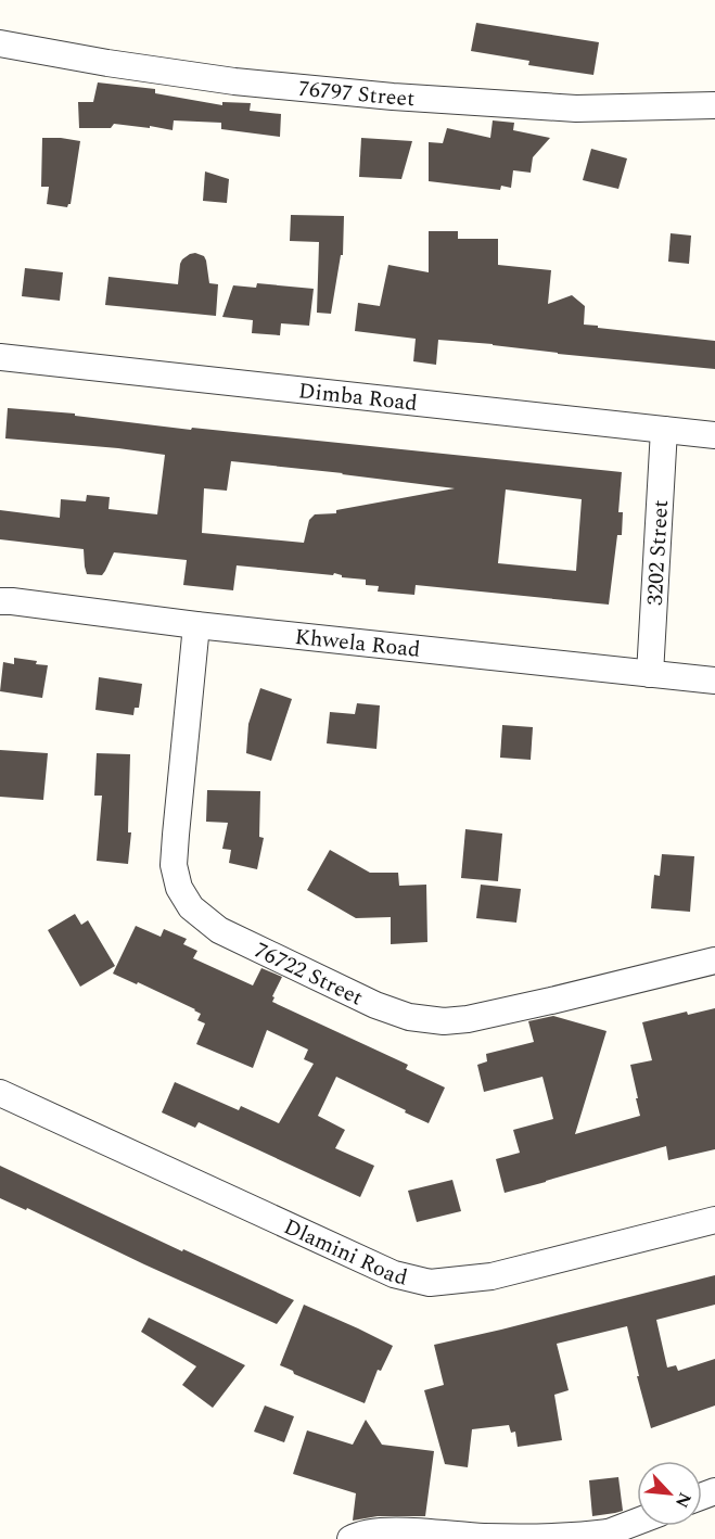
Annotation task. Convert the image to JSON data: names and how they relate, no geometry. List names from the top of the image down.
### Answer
{
  "streets": {
    "street": [
      "76797 Street",
      "Dimba Road",
      "3202 Street",
      "Khwela Road",
      "76722 Street",
      "Dlamini Road"
    ]
  },
  "crossings": [
    ["Dimba Road", "3202 Street"],
    ["3202 Street", "Khwela Road"],
    ["Khwela Road", "76722 Street"]
  ],
  "north": "bottom right"
}
